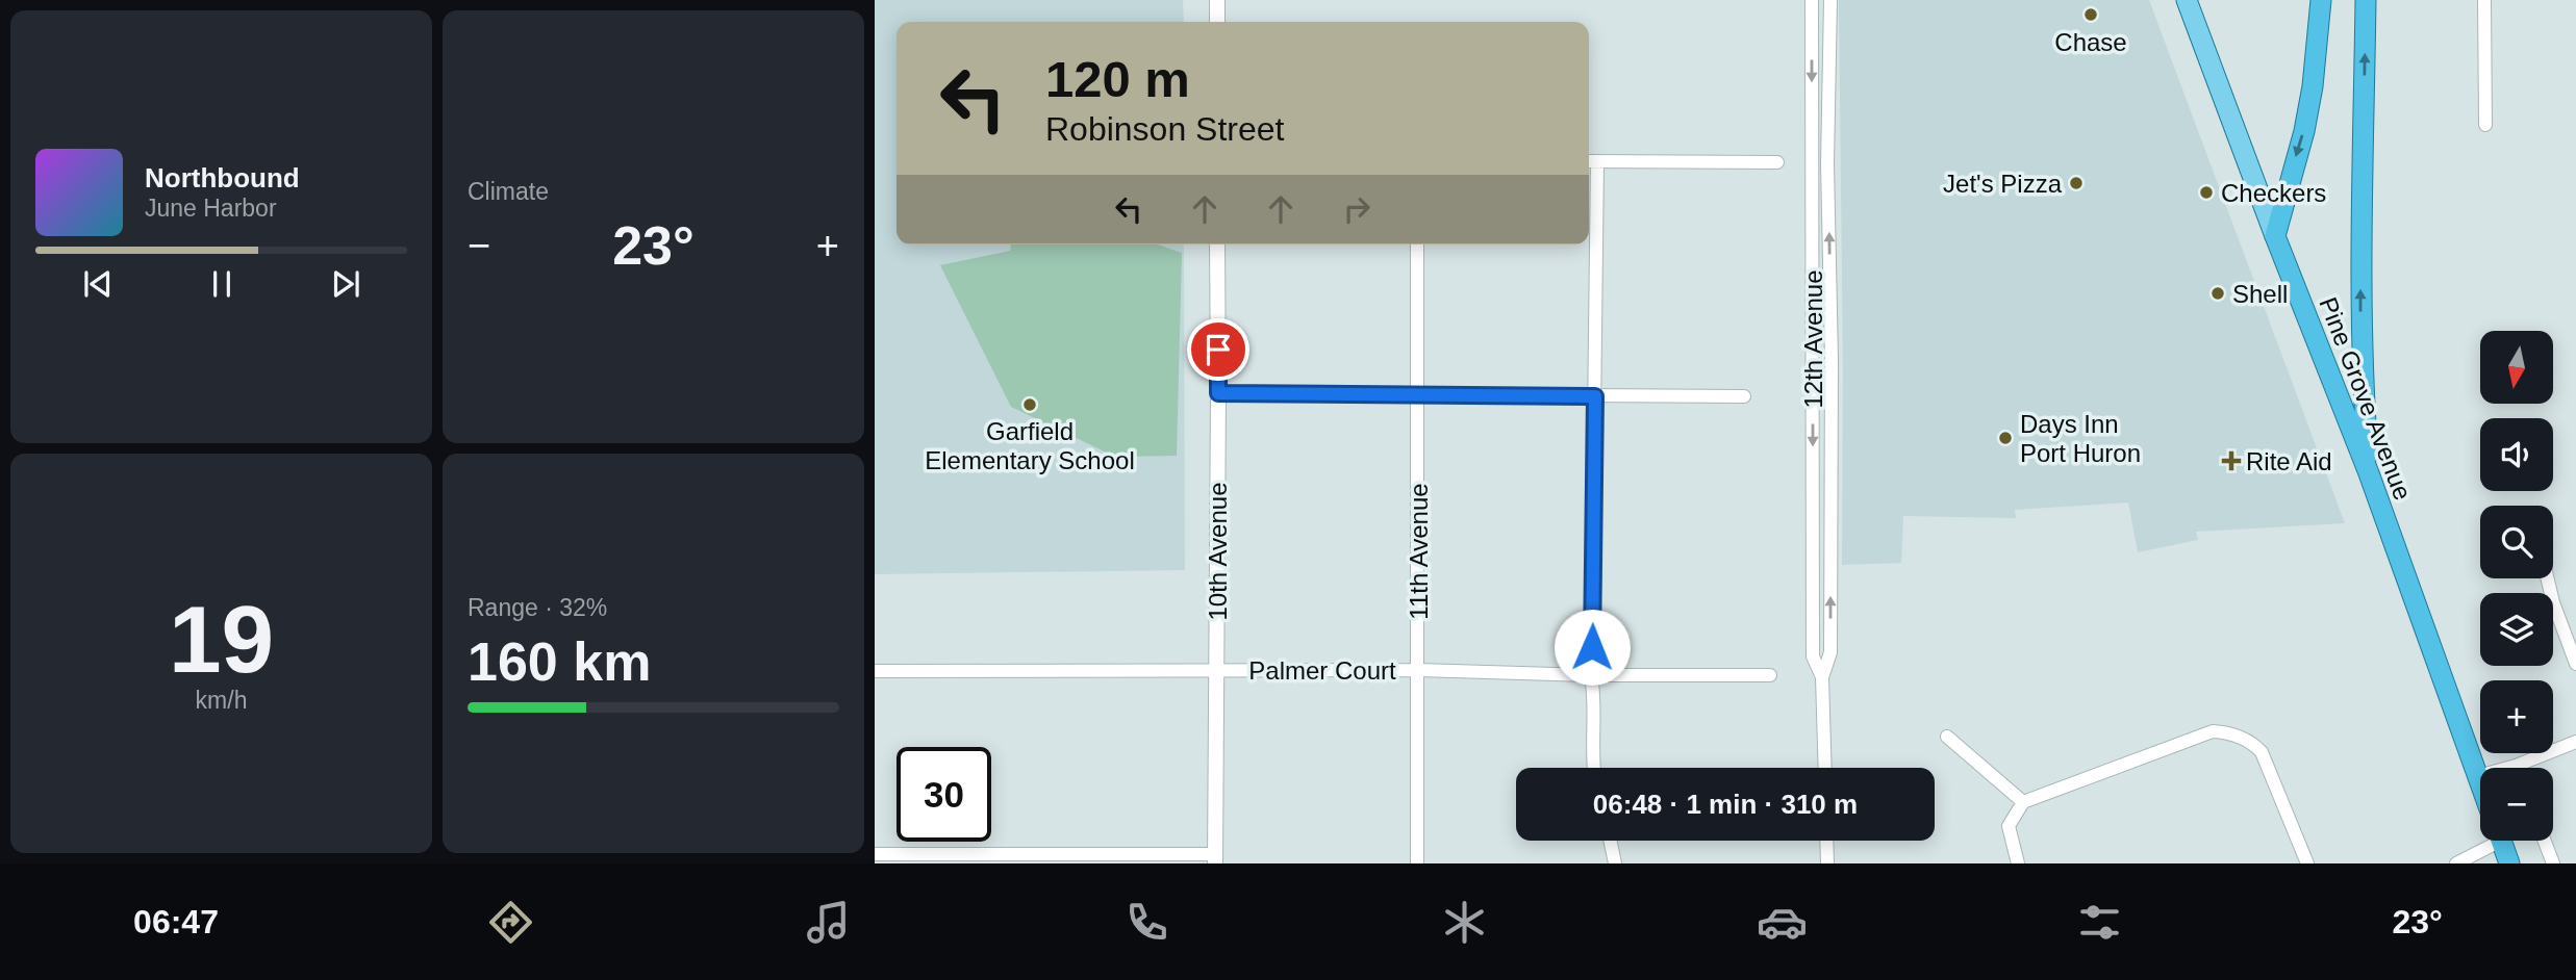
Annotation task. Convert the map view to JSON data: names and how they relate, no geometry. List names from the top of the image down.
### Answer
{
  "streets": {
    "highway": ["Pine Grove Avenue"],
    "street": [
      "12th Avenue",
      "10th Avenue",
      "11th Avenue",
      "Palmer Court"
    ]
  },
  "crossings": [
    ["10th Avenue", "Palmer Court"],
    ["11th Avenue", "Palmer Court"]
  ],
  "places": {
    "other": [
      "Chase",
      "Jet's Pizza",
      "Checkers",
      "Shell",
      "Garfield Elementary School",
      "Days Inn Port Huron"
    ],
    "health": ["Rite Aid"]
  },
  "north": "bottom",
  "page": {
    "tile": [
      "Climate",
      ["19", "km/h"],
      ["Range · 32%", "160 km"]
    ],
    "turn": ["120 m", "Robinson Street"],
    "song": ["Northbound", "June Harbor"],
    "heat": ["−", "23°", "+"],
    "map_buttons": ["+", "−"],
    "limit": "30",
    "trip": "06:48 · 1 min · 310 m",
    "tabs": ["06:47", "23°"]
  }
}
